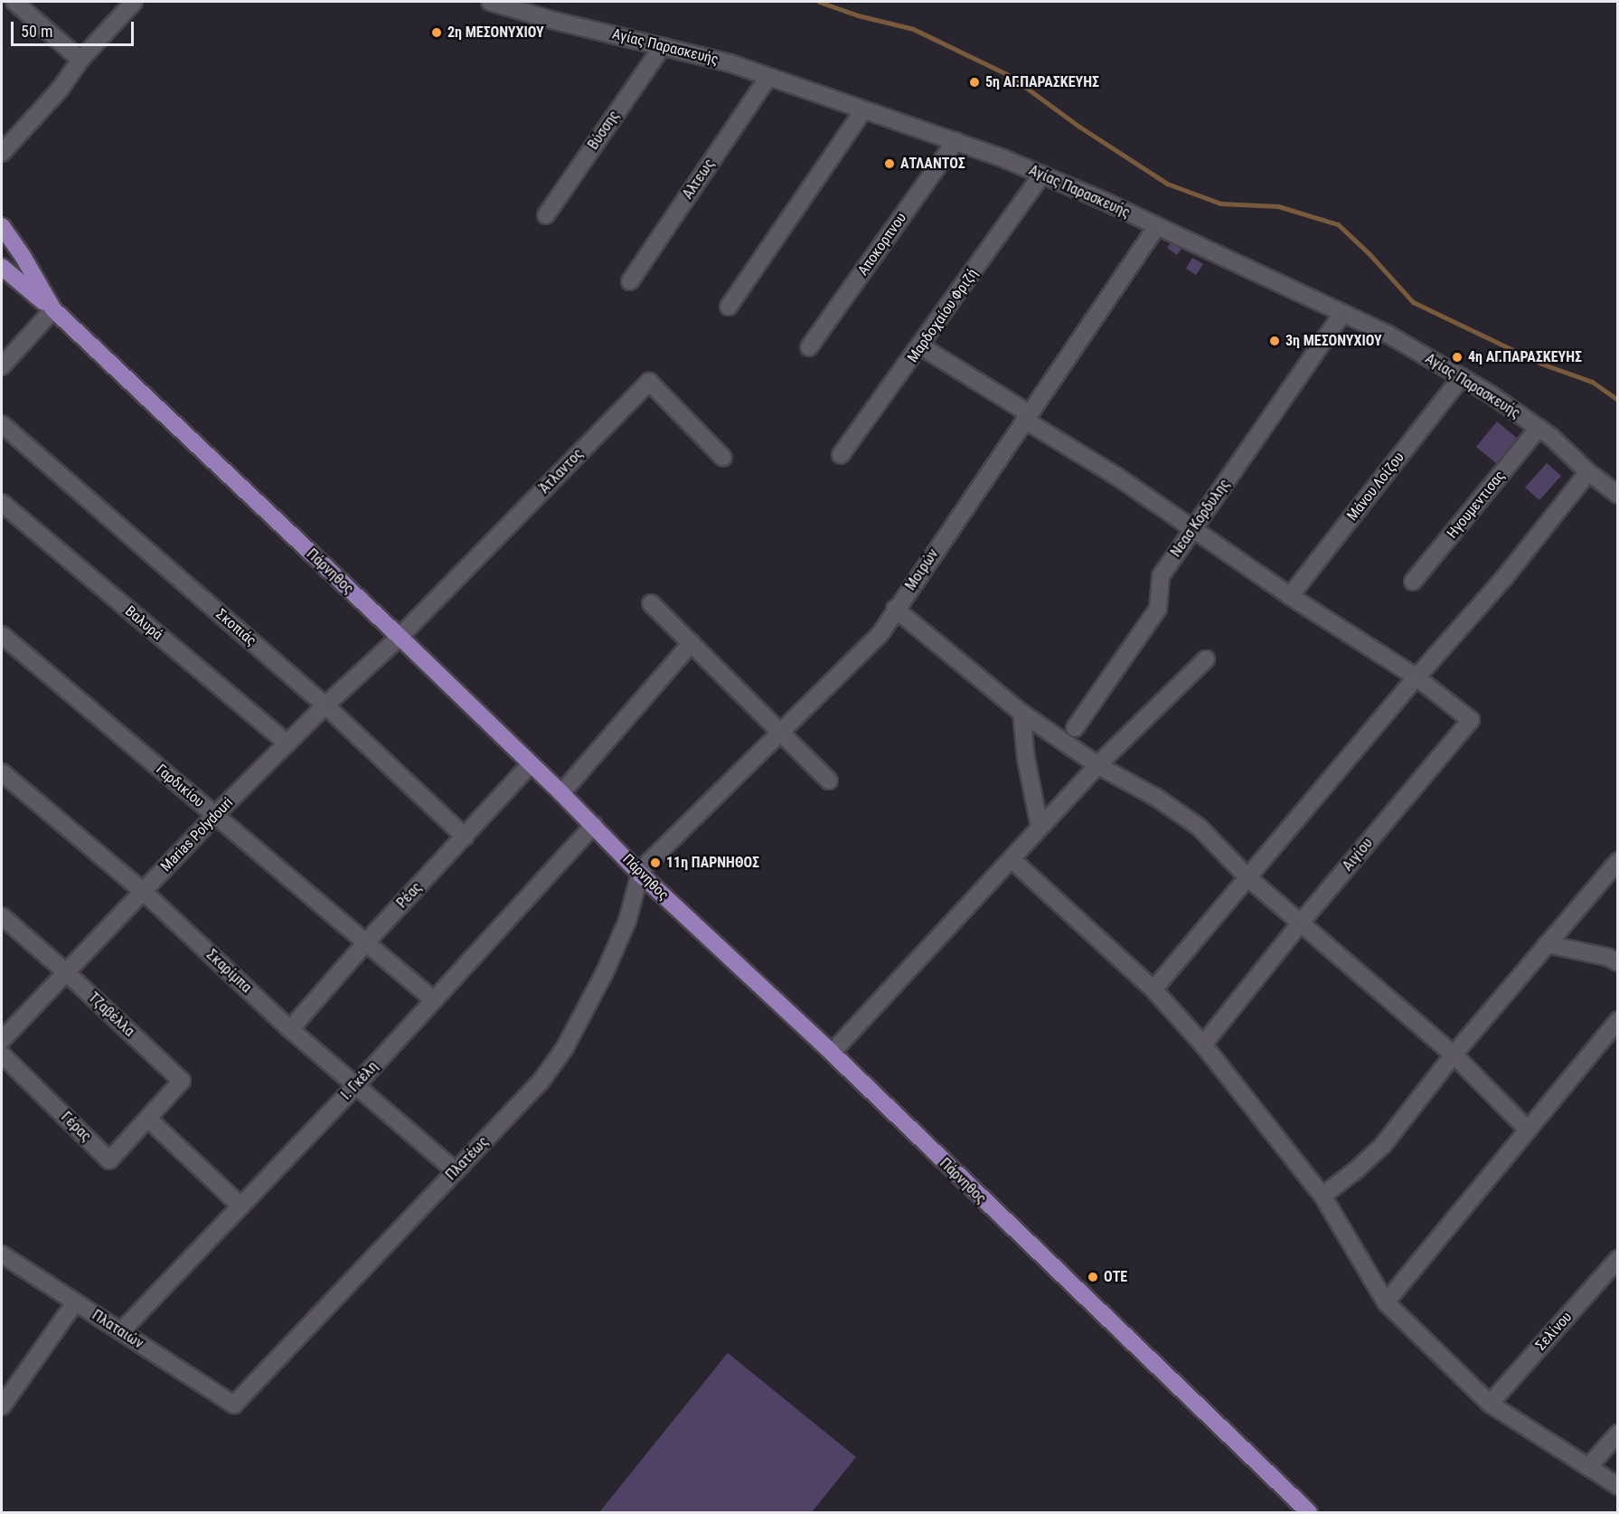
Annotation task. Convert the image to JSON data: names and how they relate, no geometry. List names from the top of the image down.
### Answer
{
  "streets": {
    "main road": ["Πάρνηθος"],
    "street": [
      "Αγίας Παρασκευής",
      "Βύσσης",
      "Αλτεως",
      "Αποκορπνου",
      "Μαρδοχαίου Φριζή",
      "Άτλαντος",
      "Μάνου Λοίζου",
      "Ηγουμεντισας",
      "Νεασ Κορδυλης",
      "Μοιρών",
      "Βαλυρά",
      "Σκοπιάς",
      "Γαρδικίου",
      "Marias Polydouri",
      "Αιγίου",
      "Ρέας",
      "Σκαρίμπα",
      "Τζαβέλλα",
      "Ι. Γκέλη",
      "Γέρας",
      "Πλατέως",
      "Πλαταιών",
      "Σελίνου"
    ]
  },
  "crossings": [
    ["Αγίας Παρασκευής", "Βύσσης"],
    ["Αγίας Παρασκευής", "Αλτεως"],
    ["Αγίας Παρασκευής", "Αποκορπνου"],
    ["Αγίας Παρασκευής", "Μαρδοχαίου Φριζή"],
    ["Αγίας Παρασκευής", "Μάνου Λοίζου"],
    ["Αγίας Παρασκευής", "Ηγουμεντισας"],
    ["Αγίας Παρασκευής", "Νεασ Κορδυλης"],
    ["Αγίας Παρασκευής", "Μοιρών"],
    ["Άτλαντος", "Πάρνηθος"],
    ["Άτλαντος", "Marias Polydouri"],
    ["Μοιρών", "Πάρνηθος"],
    ["Μοιρών", "Πλατέως"],
    ["Πάρνηθος", "Marias Polydouri"],
    ["Πάρνηθος", "Ρέας"],
    ["Πάρνηθος", "Ι. Γκέλη"],
    ["Πάρνηθος", "Πλατέως"],
    ["Βαλυρά", "Marias Polydouri"],
    ["Σκοπιάς", "Marias Polydouri"],
    ["Σκοπιάς", "Ρέας"],
    ["Γαρδικίου", "Marias Polydouri"],
    ["Γαρδικίου", "Ρέας"],
    ["Γαρδικίου", "Ι. Γκέλη"],
    ["Marias Polydouri", "Σκαρίμπα"],
    ["Marias Polydouri", "Τζαβέλλα"],
    ["Ρέας", "Σκαρίμπα"],
    ["Σκαρίμπα", "Ι. Γκέλη"],
    ["Σκαρίμπα", "Πλατέως"],
    ["Τζαβέλλα", "Γέρας"],
    ["Ι. Γκέλη", "Πλαταιών"],
    ["Πλατέως", "Πλαταιών"]
  ],
  "places": [
    "2η ΜΕΣΟΝΥΧΙΟΥ",
    "5η ΑΓ.ΠΑΡΑΣΚΕΥΗΣ",
    "ΑΤΛΑΝΤΟΣ",
    "3η ΜΕΣΟΝΥΧΙΟΥ",
    "4η ΑΓ.ΠΑΡΑΣΚΕΥΗΣ",
    "11η ΠΑΡΝΗΘΟΣ",
    "ΟΤΕ"
  ],
  "scale_bar": "50 m"
}
